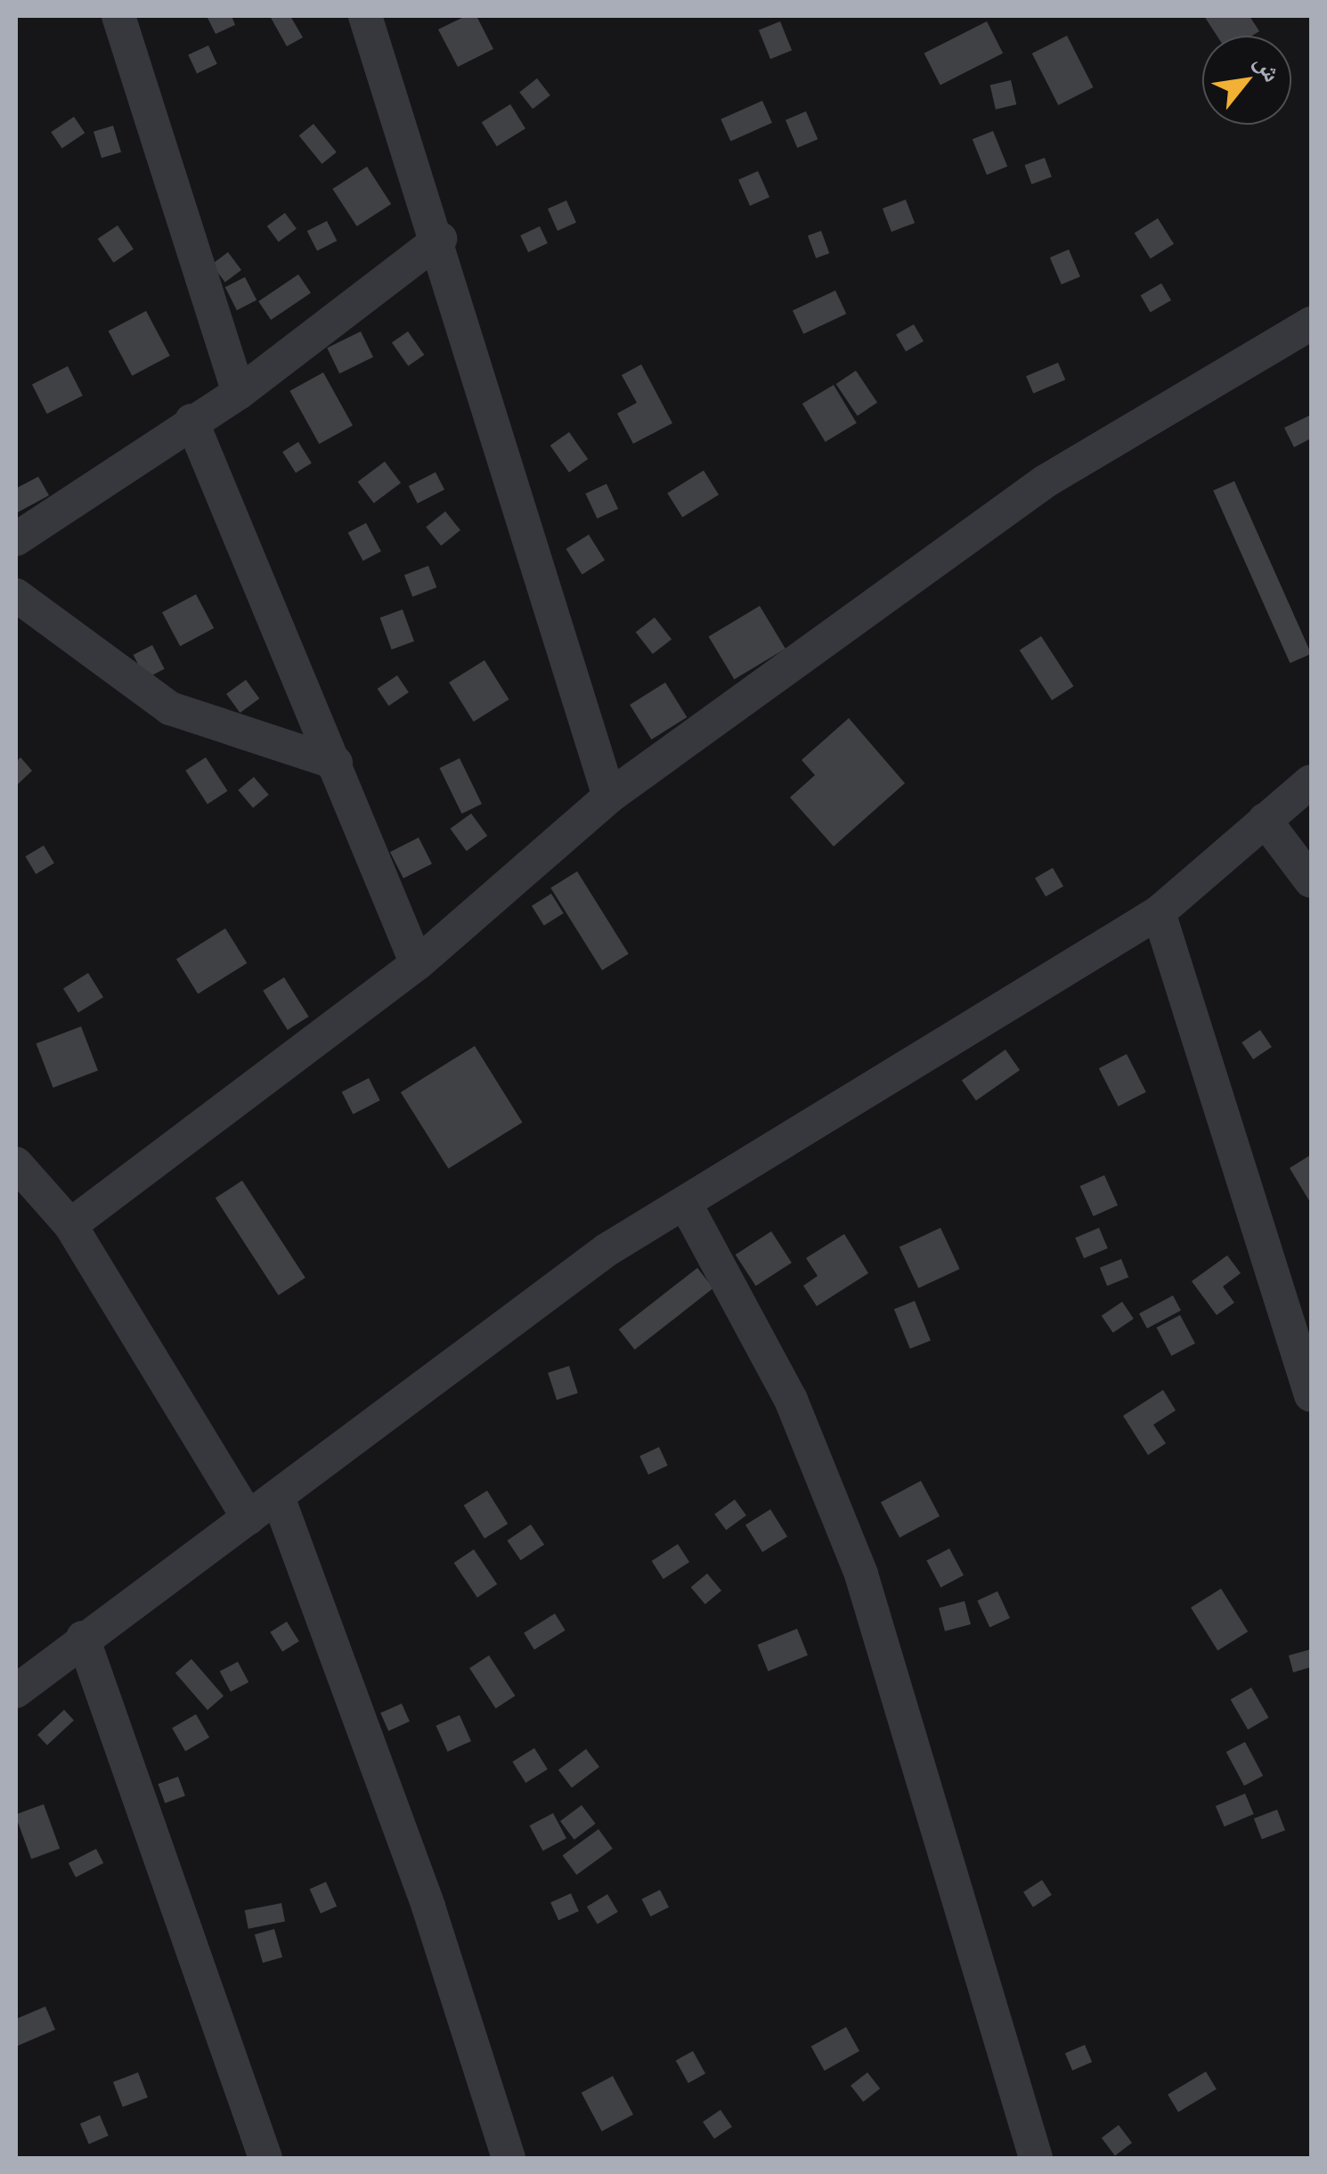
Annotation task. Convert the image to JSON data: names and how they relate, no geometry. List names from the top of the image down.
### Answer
{
  "north": "top right"
}
